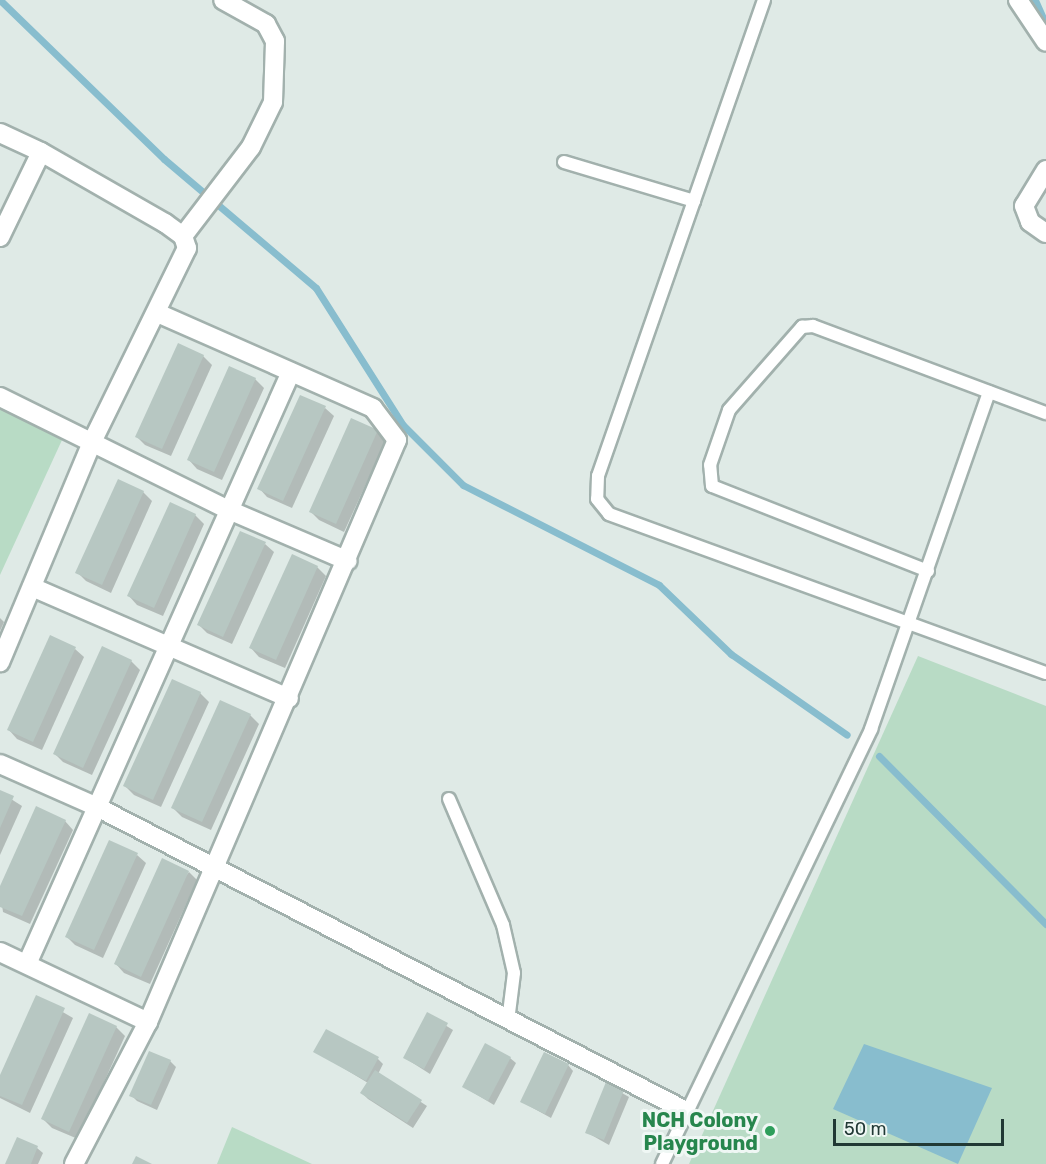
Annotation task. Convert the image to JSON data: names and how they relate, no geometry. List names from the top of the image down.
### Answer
{
  "places": ["NCH Colony Playground"],
  "scale_bar": "50 m"
}
